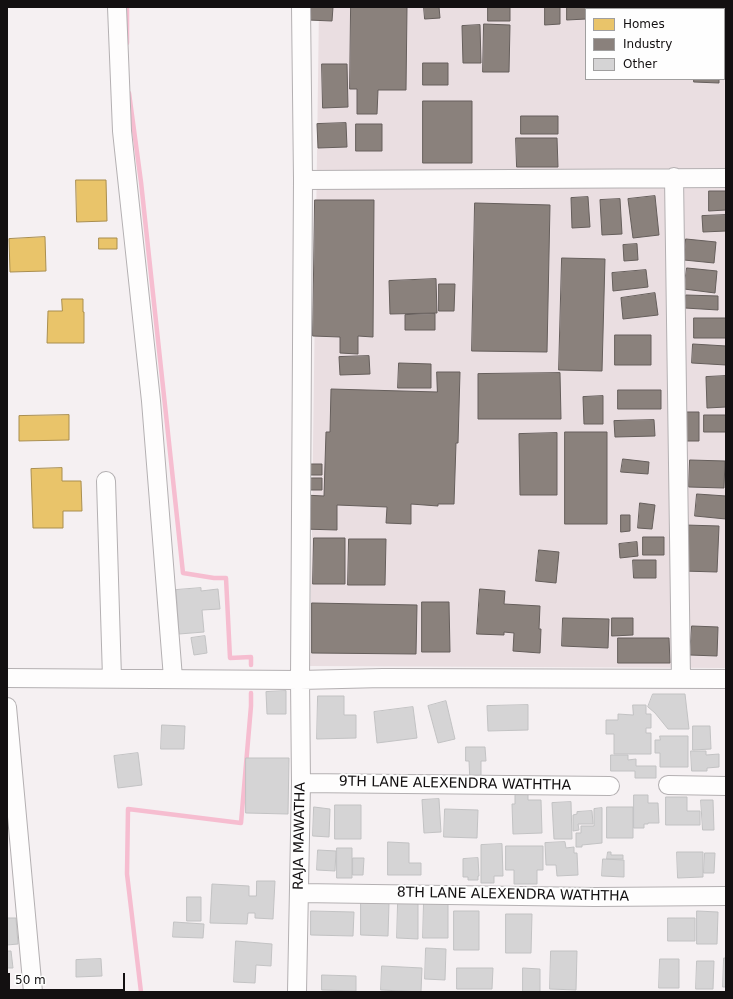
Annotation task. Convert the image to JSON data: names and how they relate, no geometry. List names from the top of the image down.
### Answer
{
  "streets": {
    "street": ["9TH LANE ALEXENDRA WATHTHA", "RAJA MAWATHA", "8TH LANE ALEXENDRA WATHTHA"]
  },
  "crossings": [
    ["9TH LANE ALEXENDRA WATHTHA", "RAJA MAWATHA"],
    ["RAJA MAWATHA", "8TH LANE ALEXENDRA WATHTHA"]
  ],
  "legend": ["Homes", "Industry", "Other"],
  "scale_bar": "50 m"
}
